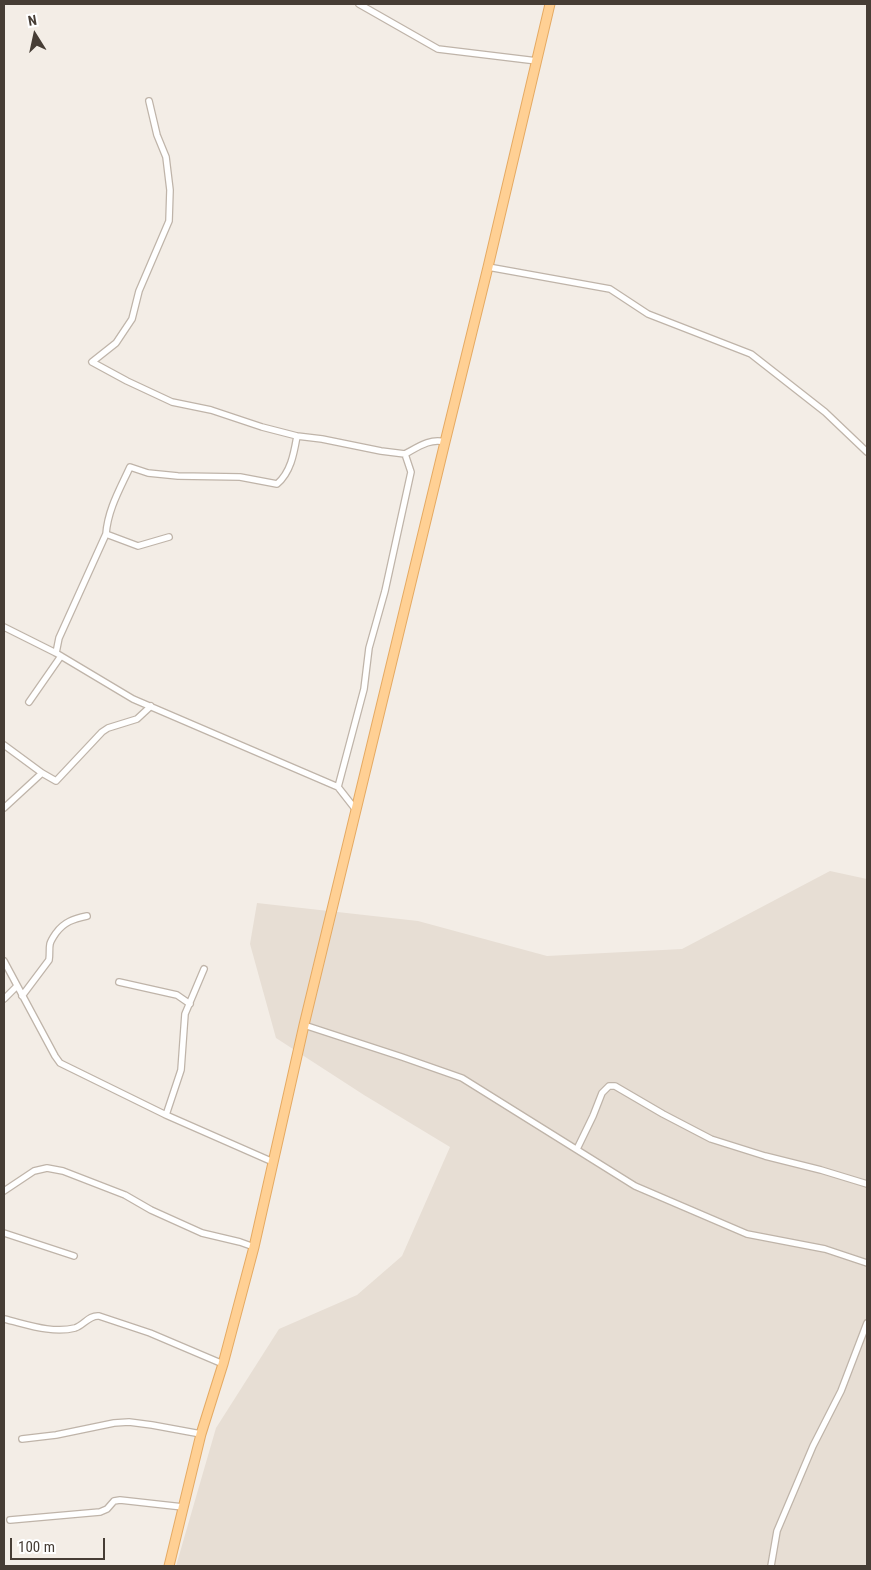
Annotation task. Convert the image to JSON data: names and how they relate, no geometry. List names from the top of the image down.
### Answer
{
  "scale_bar": "100 m",
  "north": "top"
}
